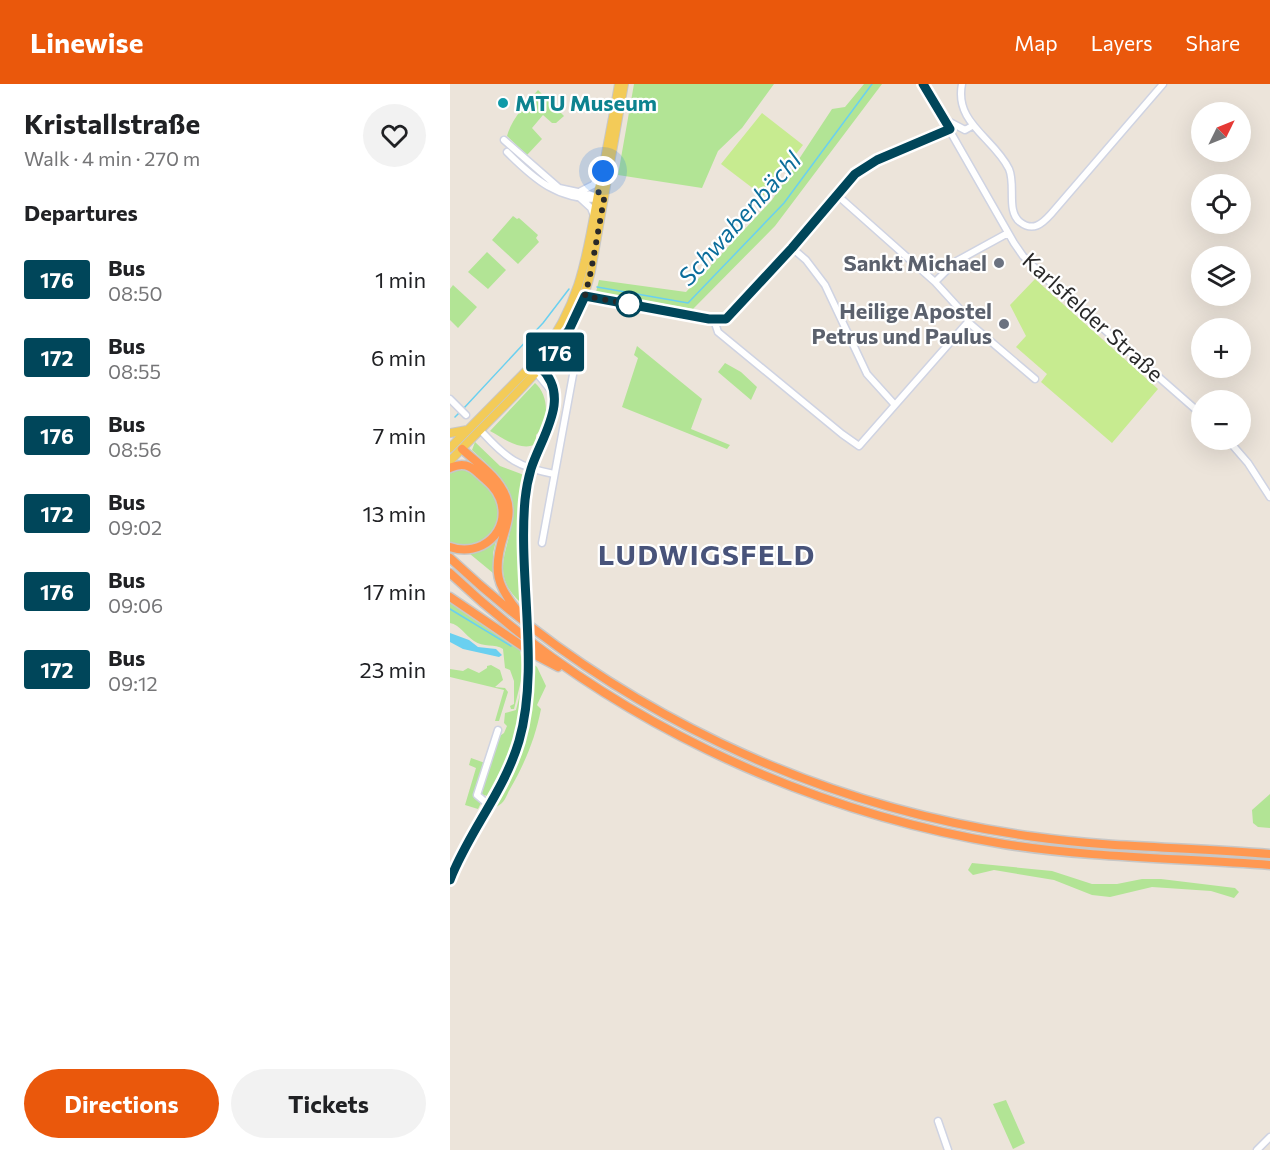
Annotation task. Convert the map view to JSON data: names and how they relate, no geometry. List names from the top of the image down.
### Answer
{
  "streets": {
    "street": ["Karlsfelder Straße"]
  },
  "districts": ["LUDWIGSFELD"],
  "water": ["Schwabenbächl"],
  "places": ["MTU Museum", "Sankt Michael", "Heilige Apostel Petrus und Paulus"],
  "lines": ["bus line 176"],
  "north": "top right",
  "page": {
    "header": "Linewise",
    "nav": ["Map", "Layers", "Share"],
    "heading": [
      ["Kristallstraße", "Walk · 4 min · 270 m"],
      "Departures"
    ],
    "on_map": "176",
    "map_buttons": ["+", "−"],
    "list": [
      {
        "mark": "176",
        "name": "Bus",
        "note": "08:50",
        "value": "1 min"
      },
      {
        "mark": "172",
        "name": "Bus",
        "note": "08:55",
        "value": "6 min"
      },
      {
        "mark": "176",
        "name": "Bus",
        "note": "08:56",
        "value": "7 min"
      },
      {
        "mark": "172",
        "name": "Bus",
        "note": "09:02",
        "value": "13 min"
      },
      {
        "mark": "176",
        "name": "Bus",
        "note": "09:06",
        "value": "17 min"
      },
      {
        "mark": "172",
        "name": "Bus",
        "note": "09:12",
        "value": "23 min"
      }
    ],
    "buttons": ["Directions", "Tickets"]
  }
}
